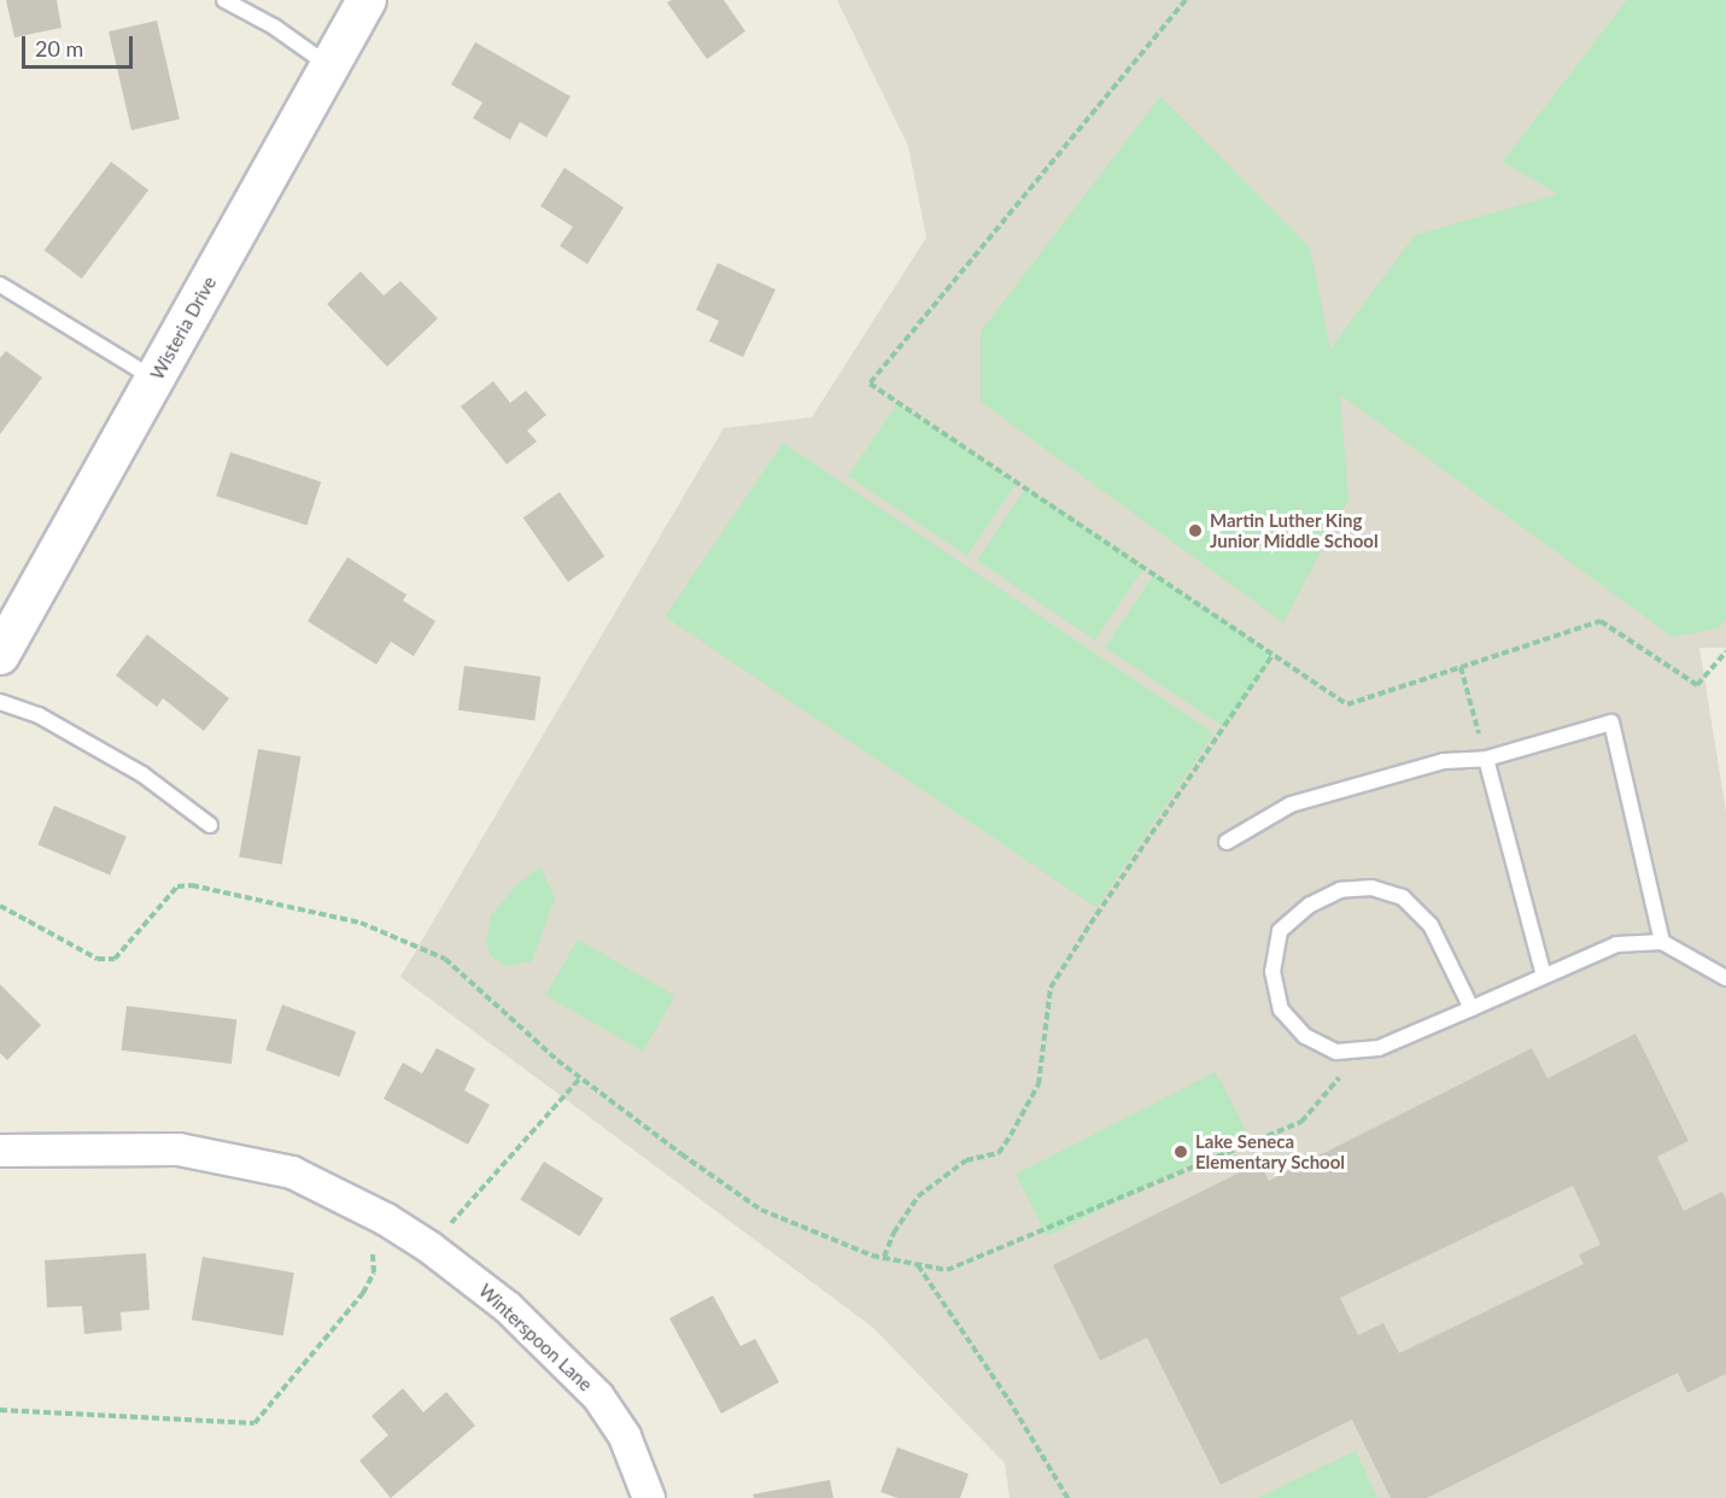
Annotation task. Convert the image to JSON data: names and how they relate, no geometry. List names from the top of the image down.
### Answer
{
  "streets": {
    "street": ["Wisteria Drive", "Winterspoon Lane"]
  },
  "places": ["Martin Luther King Junior Middle School", "Lake Seneca Elementary School"],
  "scale_bar": "20 m"
}
